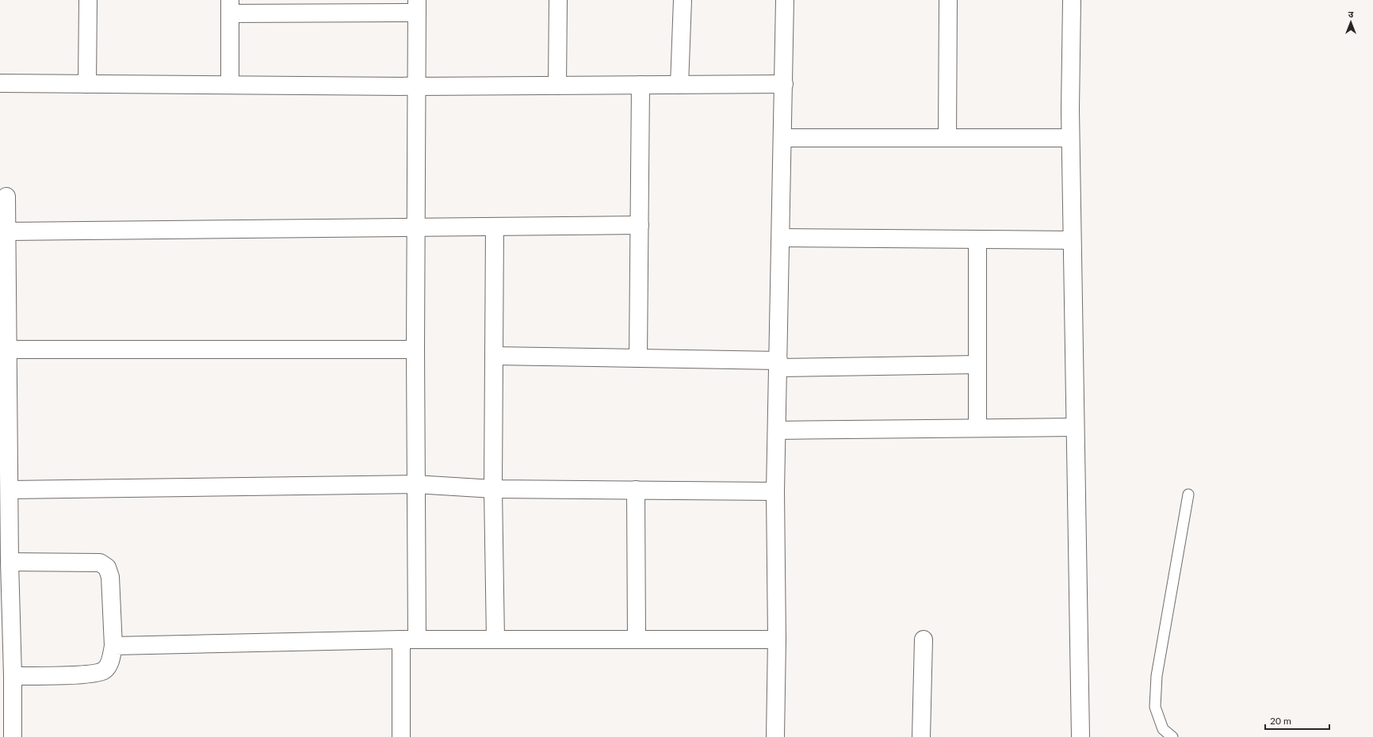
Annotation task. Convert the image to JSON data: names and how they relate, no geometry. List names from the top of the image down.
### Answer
{
  "scale_bar": "20 m",
  "north": "top"
}
